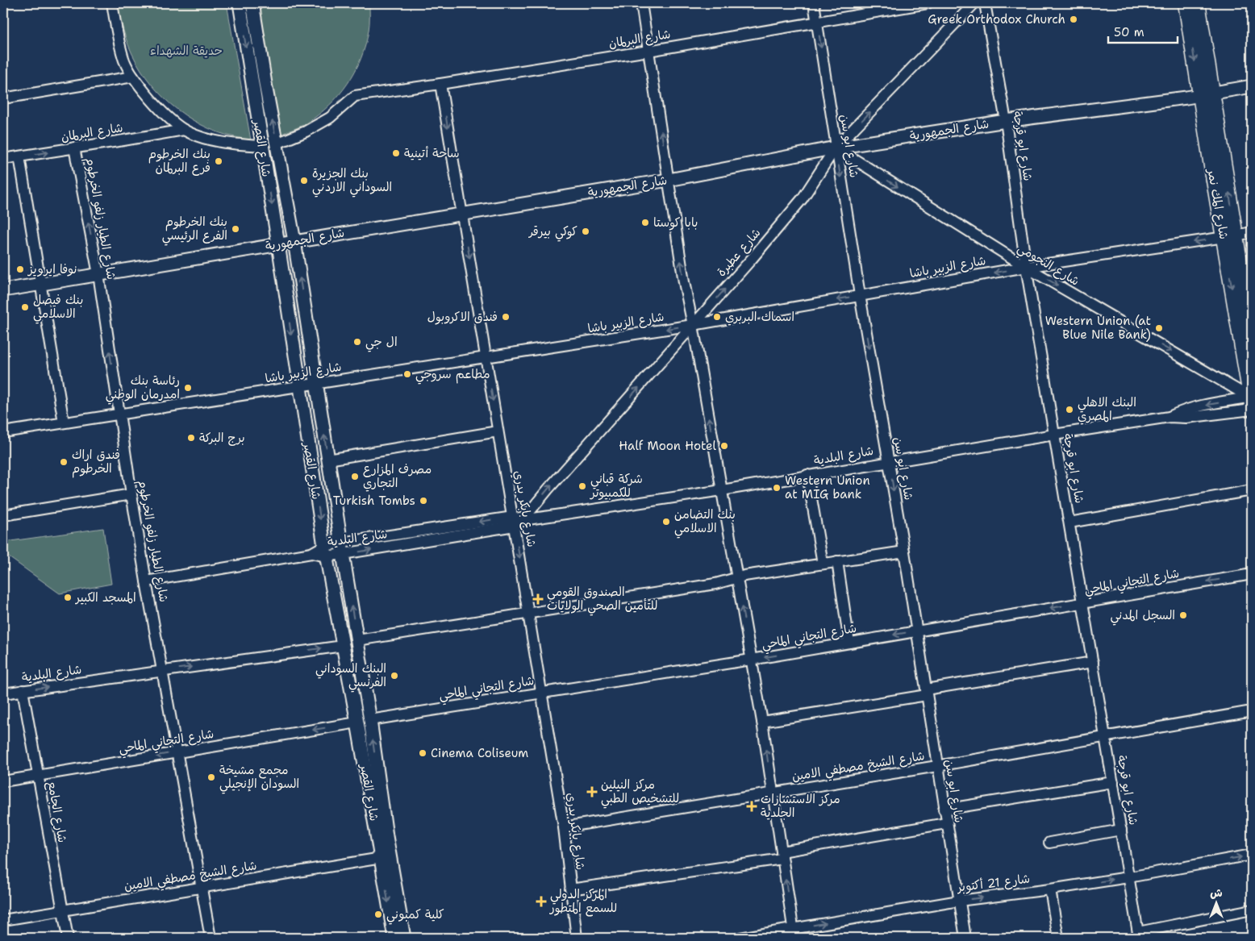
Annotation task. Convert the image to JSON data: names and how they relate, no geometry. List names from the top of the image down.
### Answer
{
  "streets": {
    "highway": ["شارع المك نمر"],
    "main road": ["شارع الجمهورية", "شارع القصر"],
    "street": [
      "شارع البرلمان",
      "شارع ابو سن",
      "شارع ابو قرجة",
      "شارع الطيار زلفو الخرطوم",
      "شارع عطبرة",
      "شارع النجومي",
      "شارع الزبير باشا",
      "شارع البلدية",
      "شارع بابكر بدري",
      "شارع التجاني الماحي",
      "شارع الشيخ مصطفي الامين",
      "شارع الجامع",
      "شارع 21 أكتوبر"
    ]
  },
  "crossings": [
    ["شارع البرلمان", "شارع ابو سن"],
    ["شارع البرلمان", "شارع القصر"],
    ["شارع البرلمان", "شارع الطيار زلفو الخرطوم"],
    ["شارع البرلمان", "شارع بابكر بدري"],
    ["شارع الجمهورية", "شارع ابو سن"],
    ["شارع الجمهورية", "شارع ابو قرجة"],
    ["شارع الجمهورية", "شارع القصر"],
    ["شارع الجمهورية", "شارع المك نمر"],
    ["شارع الجمهورية", "شارع الطيار زلفو الخرطوم"],
    ["شارع الجمهورية", "شارع عطبرة"],
    ["شارع الجمهورية", "شارع النجومي"],
    ["شارع الجمهورية", "شارع بابكر بدري"],
    ["شارع ابو سن", "شارع عطبرة"],
    ["شارع ابو سن", "شارع النجومي"],
    ["شارع ابو سن", "شارع الزبير باشا"],
    ["شارع ابو سن", "شارع البلدية"],
    ["شارع ابو سن", "شارع التجاني الماحي"],
    ["شارع ابو سن", "شارع الشيخ مصطفي الامين"],
    ["شارع ابو سن", "شارع 21 أكتوبر"],
    ["شارع ابو قرجة", "شارع النجومي"],
    ["شارع ابو قرجة", "شارع الزبير باشا"],
    ["شارع ابو قرجة", "شارع البلدية"],
    ["شارع ابو قرجة", "شارع التجاني الماحي"],
    ["شارع ابو قرجة", "شارع الشيخ مصطفي الامين"],
    ["شارع ابو قرجة", "شارع 21 أكتوبر"],
    ["شارع القصر", "شارع الزبير باشا"],
    ["شارع القصر", "شارع البلدية"],
    ["شارع القصر", "شارع التجاني الماحي"],
    ["شارع القصر", "شارع الشيخ مصطفي الامين"],
    ["شارع المك نمر", "شارع النجومي"],
    ["شارع المك نمر", "شارع الزبير باشا"],
    ["شارع المك نمر", "شارع البلدية"],
    ["شارع الطيار زلفو الخرطوم", "شارع الزبير باشا"],
    ["شارع الطيار زلفو الخرطوم", "شارع البلدية"],
    ["شارع الطيار زلفو الخرطوم", "شارع التجاني الماحي"],
    ["شارع الطيار زلفو الخرطوم", "شارع الشيخ مصطفي الامين"],
    ["شارع عطبرة", "شارع النجومي"],
    ["شارع عطبرة", "شارع الزبير باشا"],
    ["شارع عطبرة", "شارع البلدية"],
    ["شارع عطبرة", "شارع بابكر بدري"],
    ["شارع النجومي", "شارع الزبير باشا"],
    ["شارع النجومي", "شارع البلدية"],
    ["شارع الزبير باشا", "شارع بابكر بدري"],
    ["شارع البلدية", "شارع بابكر بدري"],
    ["شارع البلدية", "شارع الجامع"],
    ["شارع بابكر بدري", "شارع التجاني الماحي"],
    ["شارع بابكر بدري", "شارع الشيخ مصطفي الامين"],
    ["شارع التجاني الماحي", "شارع الجامع"],
    ["شارع الشيخ مصطفي الامين", "شارع الجامع"]
  ],
  "one_way": [
    "شارع ابو سن",
    "شارع عطبرة",
    "شارع النجومي",
    "شارع الزبير باشا",
    "شارع بابكر بدري"
  ],
  "parks": ["حديقة الشهداء"],
  "places": {
    "other": [
      "Greek Orthodox Church",
      "ساحة أتينية",
      "بنك الخرطوم فرع البرلمان",
      "بنك الجزيرة السوداني الاردني",
      "بابا كوستا",
      "بنك الخرطوم الفرع الرئيسي",
      "كوكي بيرقر",
      "نوفا ايرويز",
      "بنك فيصل الاسلامي",
      "فندق الاكروبول",
      "اسماك البربري",
      "Western Union (at Blue Nile Bank)",
      "ال جي",
      "مطاعم سروجي",
      "رئاسة بنك امدرمان الوطني",
      "البنك الاهلي المصري",
      "برج البركة",
      "Half Moon Hotel",
      "فندق اراك الخرطوم",
      "مصرف المزارع التجاري",
      "شركة قباني للكمبيوتر",
      "Western Union at MIG bank",
      "Turkish Tombs",
      "بنك التضامن الاسلامي",
      "المسجد الكبير",
      "السجل المدني",
      "البنك السوداني الفرنسي",
      "Cinema Coliseum",
      "مجمع مشيخة السودان الإنجيلي",
      "كلية كمبوني"
    ],
    "health": [
      "الصندوق القومي للتأمين الصحي الولايات",
      "مركز النيلين للتشخيص الطبي",
      "مركز الاستشارات الجلدية",
      "المركز الدولي للسمع المتطور"
    ]
  },
  "scale_bar": "50 m",
  "north": "top"
}
